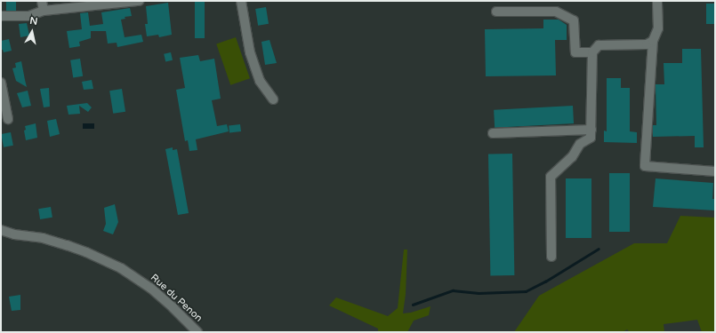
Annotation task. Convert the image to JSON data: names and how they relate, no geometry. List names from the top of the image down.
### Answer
{
  "streets": {
    "street": ["Rue du Penon"]
  },
  "north": "top"
}
